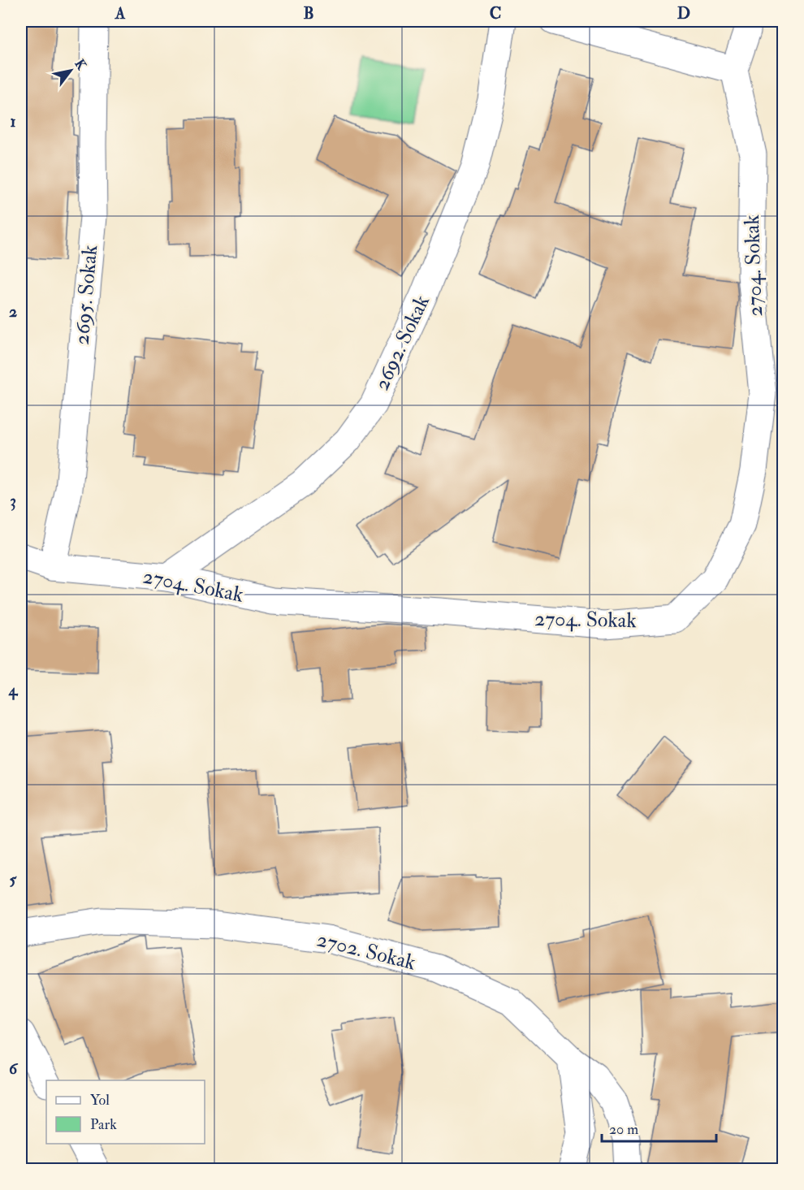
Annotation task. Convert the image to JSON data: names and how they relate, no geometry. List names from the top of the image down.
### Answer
{
  "streets": {
    "street": [
      "2704. Sokak",
      "2695. Sokak",
      "2692. Sokak",
      "2702. Sokak"
    ]
  },
  "crossings": [
    ["2704. Sokak", "2695. Sokak"],
    ["2704. Sokak", "2692. Sokak"]
  ],
  "legend": ["Yol", "Park"],
  "scale_bar": "20 m",
  "north": "top right",
  "grid": {
    "columns": [
      "A",
      "B",
      "C",
      "D"
    ],
    "rows": [
      "1",
      "2",
      "3",
      "4",
      "5",
      "6"
    ]
  }
}
